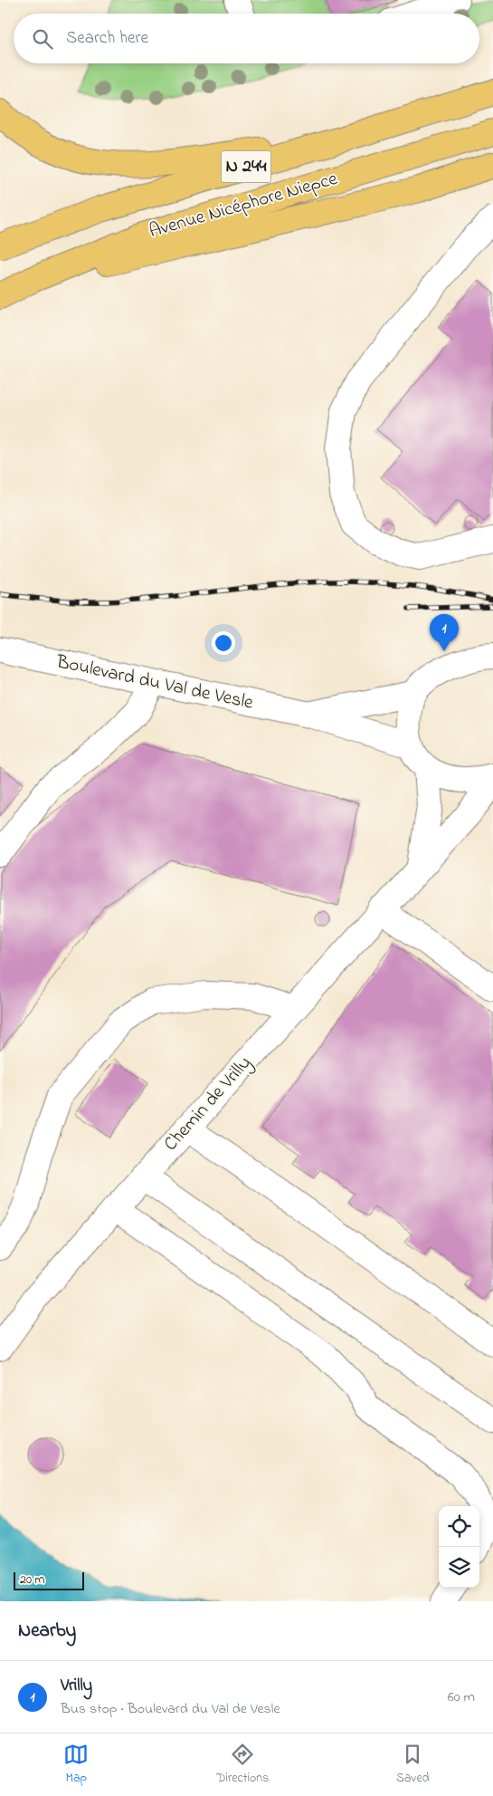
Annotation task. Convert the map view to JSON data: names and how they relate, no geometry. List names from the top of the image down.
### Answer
{
  "streets": {
    "highway": ["N 244", "Avenue Nicéphore Niepce"],
    "street": ["Boulevard du Val de Vesle", "Chemin de Vrilly"]
  },
  "crossings": [
    ["N 244", "Avenue Nicéphore Niepce"]
  ],
  "scale_bar": "20 m",
  "page": {
    "search": "Search here",
    "pins": "1",
    "scale": "20 m",
    "heading": "Nearby",
    "list": [
      {
        "mark": "1",
        "name": "Vrilly",
        "note": "Bus stop · Boulevard du Val de Vesle",
        "value": "60 m"
      }
    ],
    "nav": ["Map", "Directions", "Saved"]
  }
}
